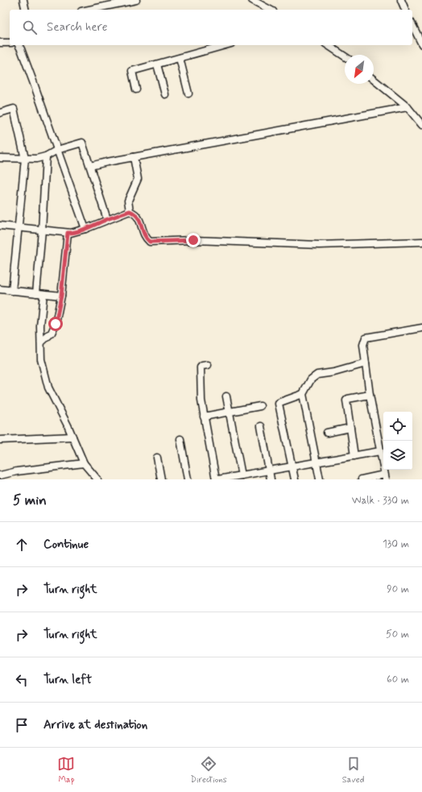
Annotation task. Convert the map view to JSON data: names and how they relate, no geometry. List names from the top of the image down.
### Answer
{
  "north": "bottom left",
  "page": {
    "search": "Search here",
    "heading": ["5 min", "Walk · 330 m"],
    "list": [
      ["Continue", "130 m"],
      ["Turn right", "90 m"],
      ["Turn right", "50 m"],
      ["Turn left", "60 m"],
      "Arrive at destination"
    ],
    "nav": ["Map", "Directions", "Saved"]
  }
}
